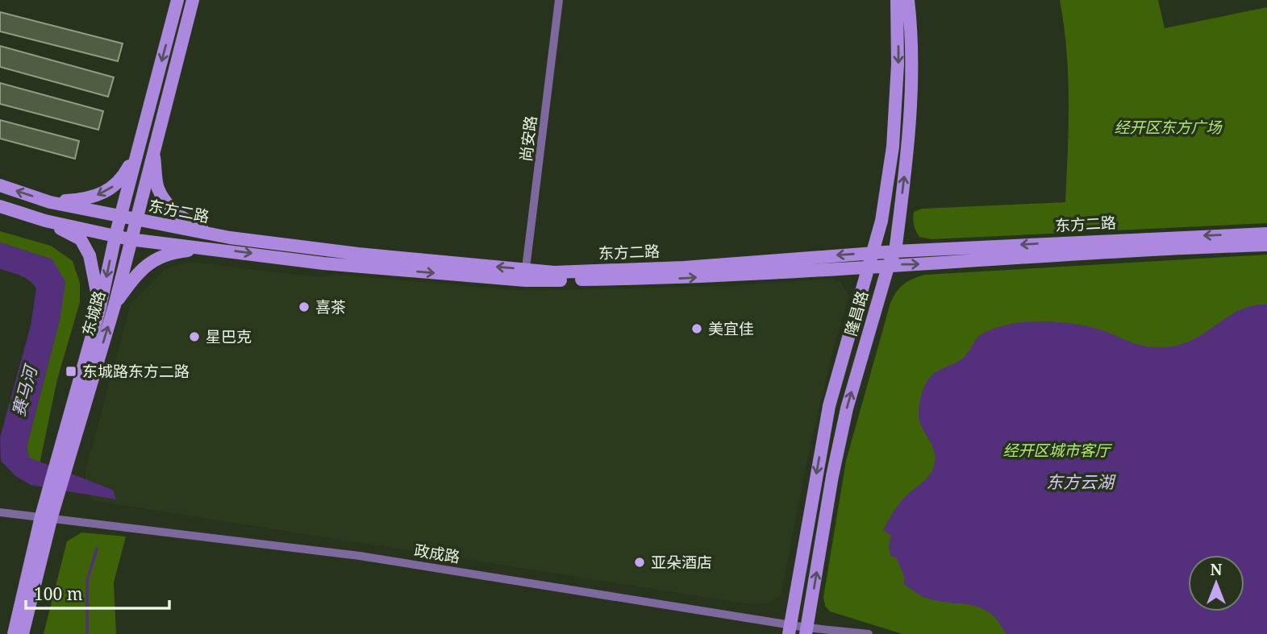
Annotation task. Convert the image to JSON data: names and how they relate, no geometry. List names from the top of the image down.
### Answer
{
  "streets": {
    "main road": ["东方二路", "东城路", "隆昌路"],
    "street": ["尚安路", "政成路"]
  },
  "crossings": [
    ["尚安路", "东方二路"],
    ["东方二路", "东城路"],
    ["东方二路", "隆昌路"],
    ["东城路", "政成路"],
    ["隆昌路", "政成路"]
  ],
  "water": ["赛马河", "东方云湖"],
  "parks": ["经开区东方广场", "经开区城市客厅"],
  "places": {
    "other": [
      "喜茶",
      "美宜佳",
      "星巴克",
      "亚朵酒店"
    ],
    "transit": ["东城路东方二路"]
  },
  "scale_bar": "100 m",
  "north": "top"
}
